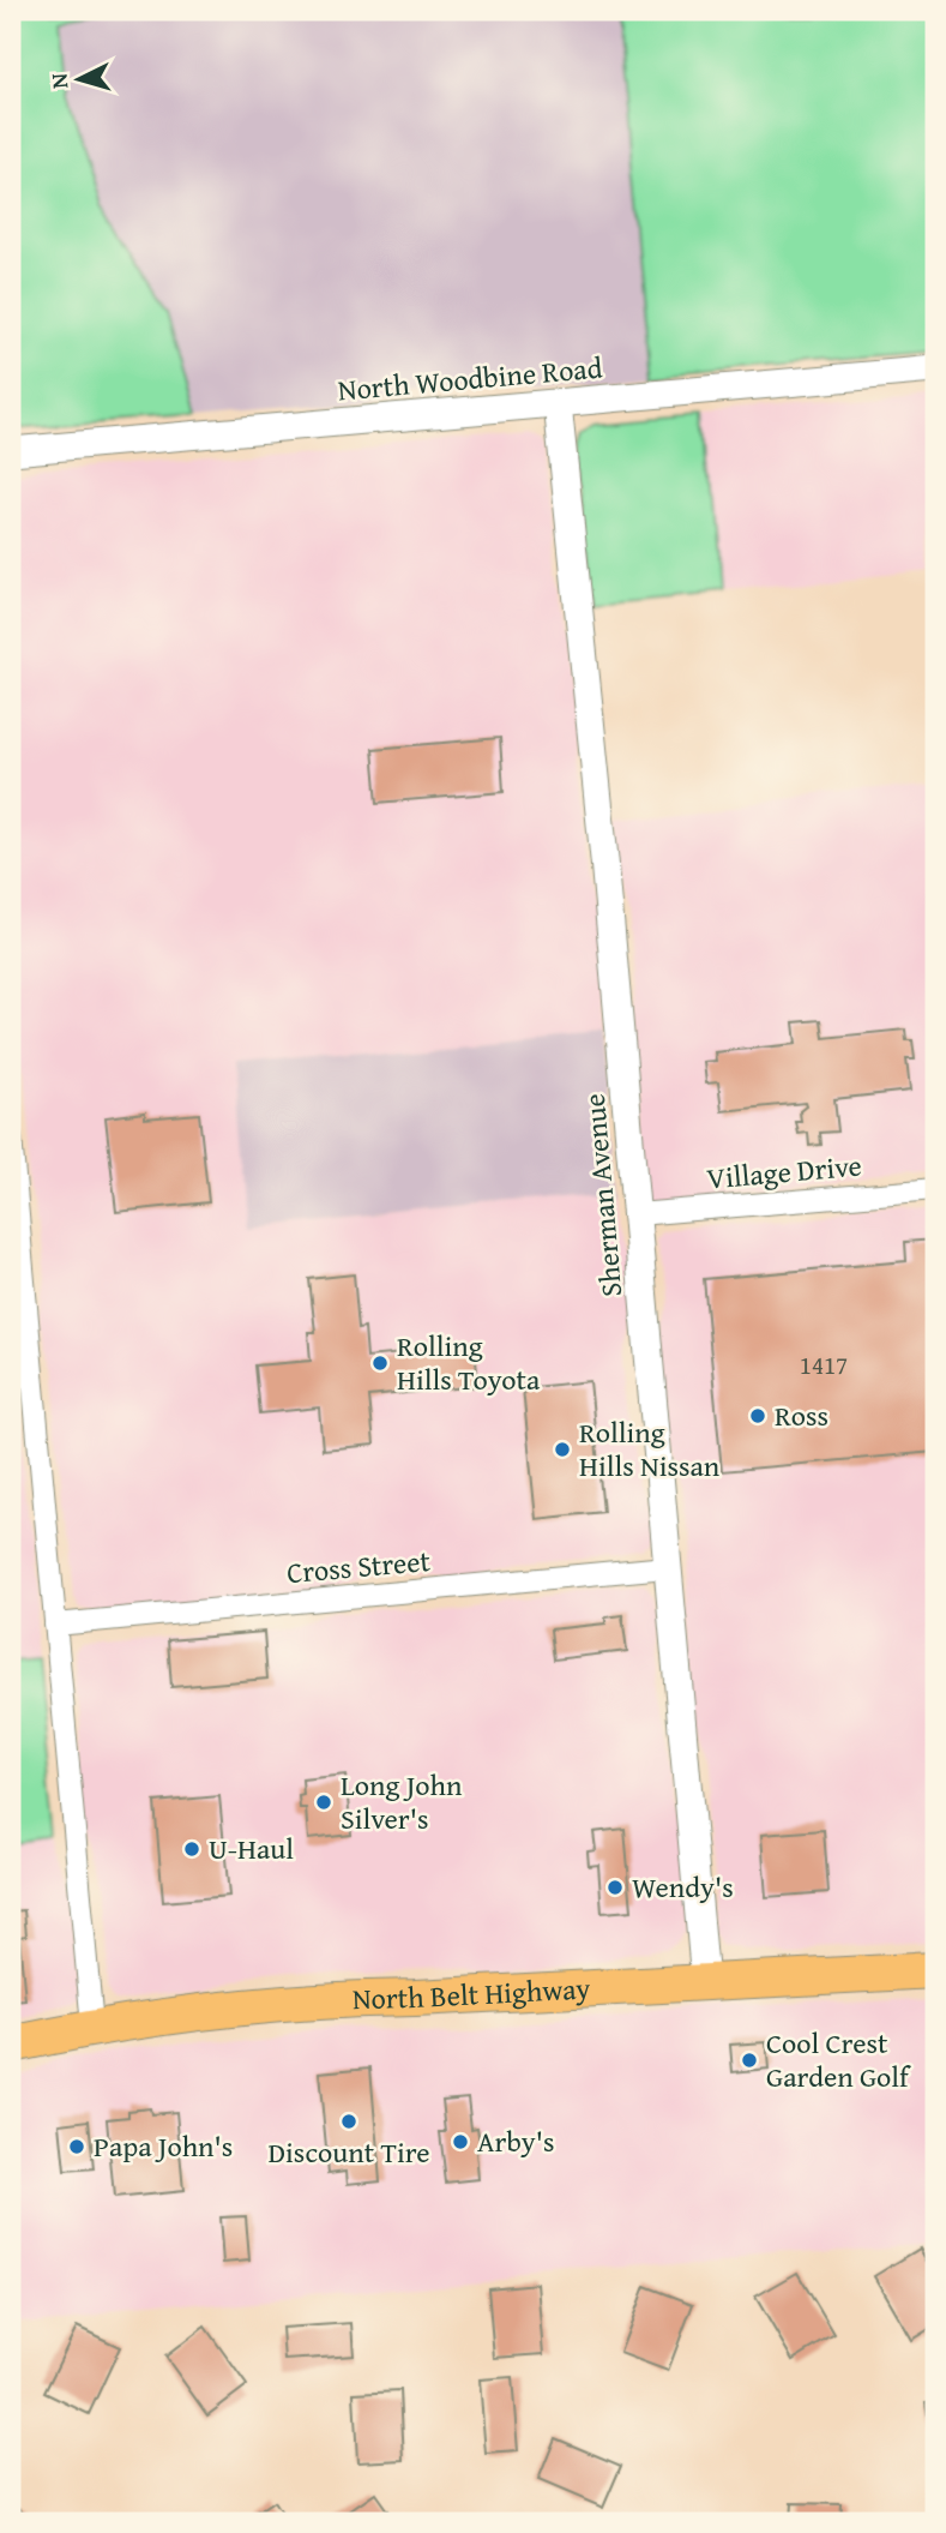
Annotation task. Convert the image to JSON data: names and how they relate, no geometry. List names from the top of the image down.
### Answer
{
  "streets": {
    "main road": ["North Belt Highway"],
    "street": [
      "North Woodbine Road",
      "Village Drive",
      "Sherman Avenue",
      "Cross Street"
    ]
  },
  "crossings": [
    ["North Woodbine Road", "Sherman Avenue"],
    ["Village Drive", "Sherman Avenue"],
    ["Sherman Avenue", "Cross Street"],
    ["Sherman Avenue", "North Belt Highway"]
  ],
  "places": [
    "Rolling Hills Toyota",
    "Ross",
    "Rolling Hills Nissan",
    "Long John Silver's",
    "U-Haul",
    "Wendy's",
    "Cool Crest Garden Golf",
    "Discount Tire",
    "Arby's",
    "Papa John's"
  ],
  "house_numbers": ["1417"],
  "north": "left"
}
